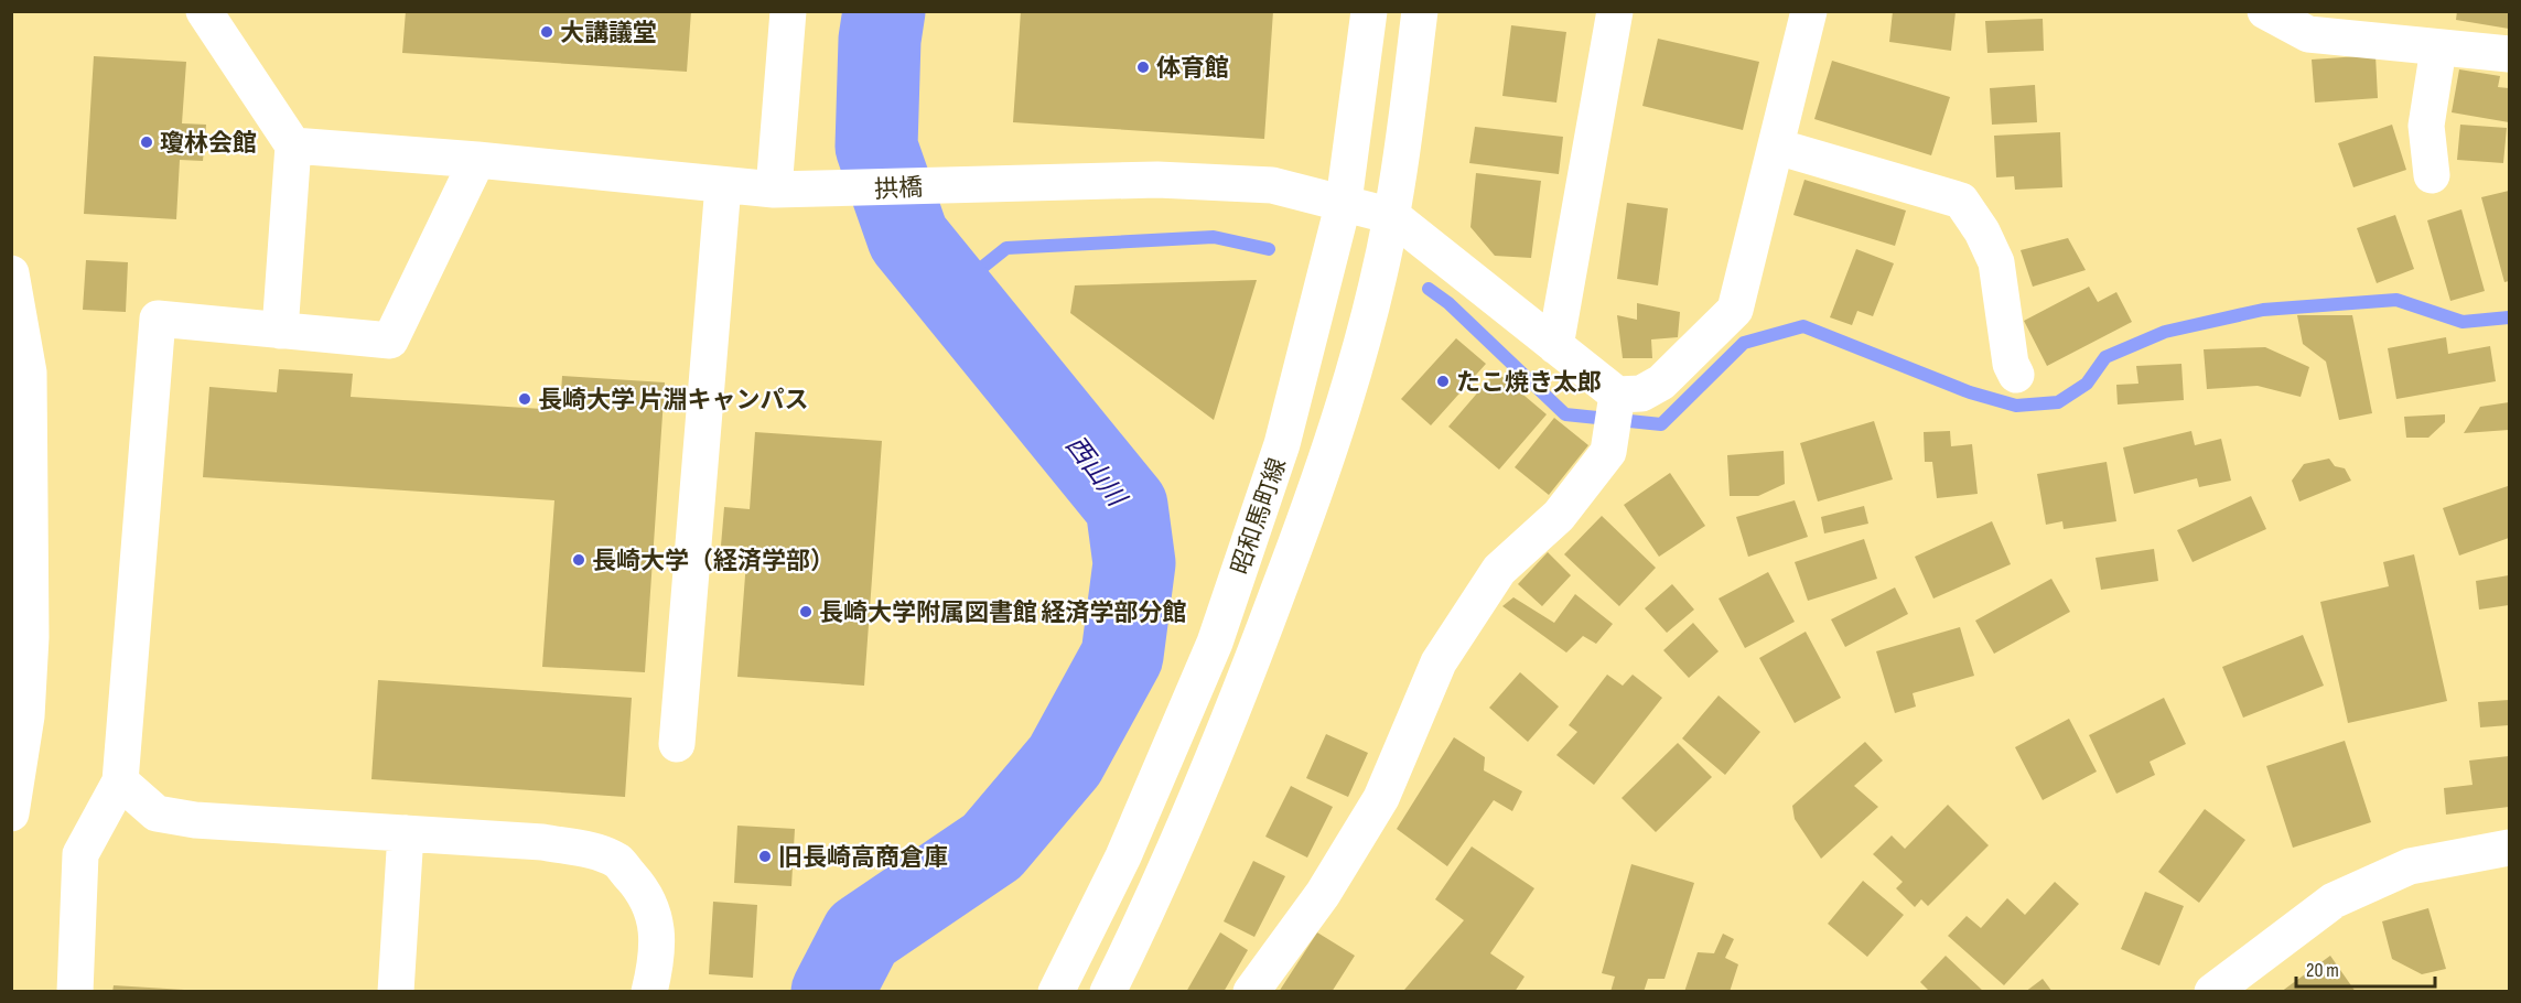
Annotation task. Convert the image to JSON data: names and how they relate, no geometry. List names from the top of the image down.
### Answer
{
  "streets": {
    "street": ["拱橋", "昭和馬町線"]
  },
  "crossings": [
    ["拱橋", "昭和馬町線"]
  ],
  "water": ["西山川"],
  "places": [
    "大講議堂",
    "体育館",
    "瓊林会館",
    "たこ焼き太郎",
    "長崎大学 片淵キャンパス",
    "長崎大学（経済学部）",
    "長崎大学附属図書館 経済学部分館",
    "旧長崎高商倉庫"
  ],
  "scale_bar": "20 m"
}
